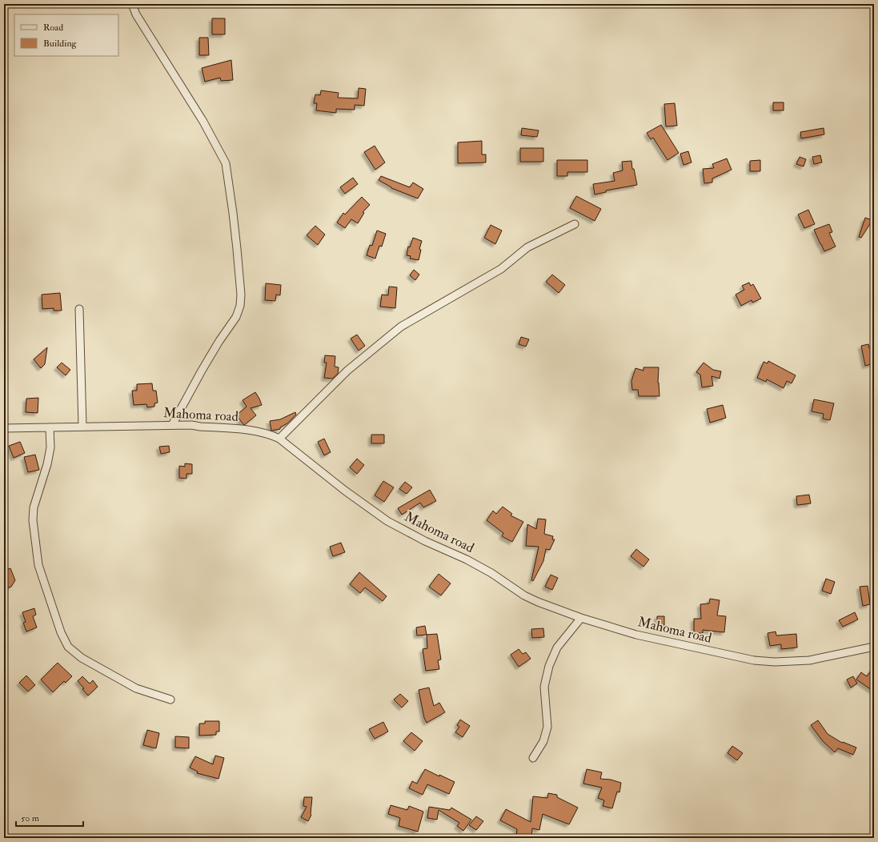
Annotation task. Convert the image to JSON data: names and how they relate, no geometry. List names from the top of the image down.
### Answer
{
  "streets": {
    "street": ["Mahoma road"]
  },
  "legend": ["Road", "Building"],
  "scale_bar": "50 m"
}
